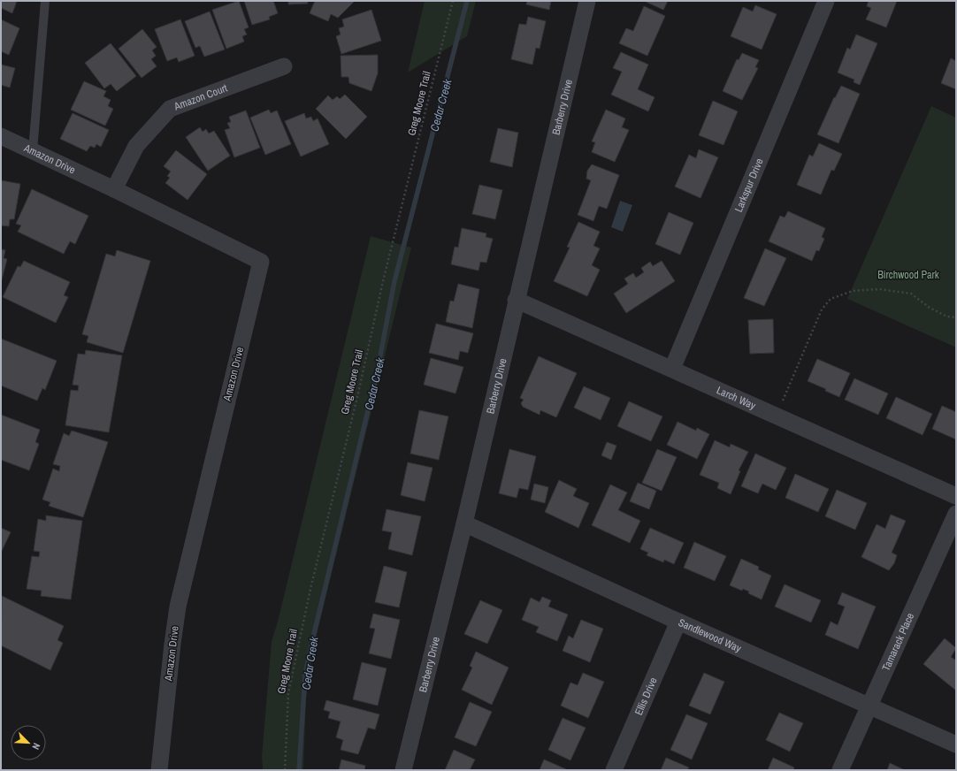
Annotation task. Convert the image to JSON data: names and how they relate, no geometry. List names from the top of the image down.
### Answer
{
  "streets": {
    "street": [
      "Amazon Court",
      "Barberry Drive",
      "Amazon Drive",
      "Larkspur Drive",
      "Larch Way",
      "Sandlewood Way",
      "Tamarack Place",
      "Ellis Drive"
    ],
    "path": ["Greg Moore Trail"]
  },
  "crossings": [
    ["Amazon Court", "Amazon Drive"],
    ["Barberry Drive", "Larch Way"],
    ["Barberry Drive", "Sandlewood Way"],
    ["Larkspur Drive", "Larch Way"],
    ["Sandlewood Way", "Tamarack Place"],
    ["Sandlewood Way", "Ellis Drive"]
  ],
  "water": ["Cedar Creek"],
  "parks": ["Birchwood Park"],
  "north": "bottom right"
}
